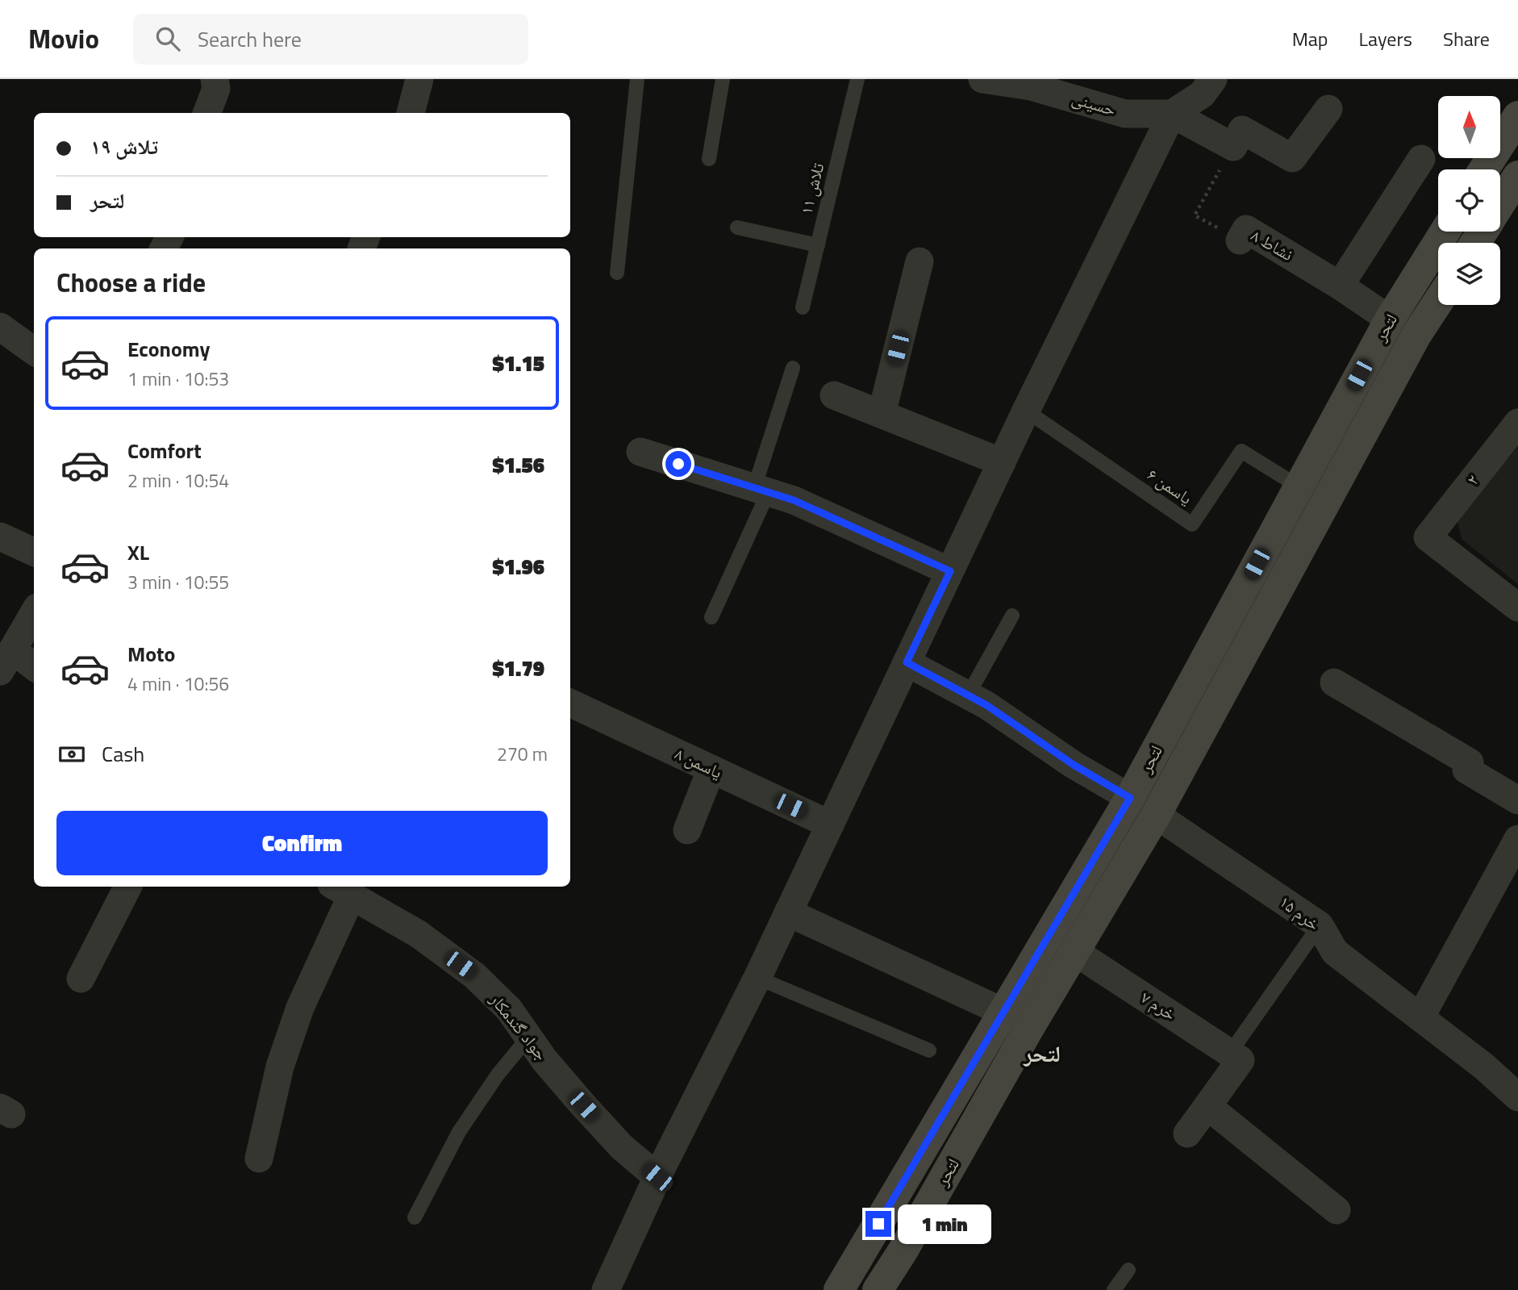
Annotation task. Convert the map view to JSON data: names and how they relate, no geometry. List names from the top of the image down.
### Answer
{
  "streets": {
    "street": [
      "حسینی",
      "نشاط ۸",
      "لتحر",
      "۲",
      "یاسمن ۸",
      "خرم ۱۵",
      "خرم ۷",
      "جواد گندمکار"
    ],
    "lane": ["تلاش ۱۱", "یاسمن ۶"]
  },
  "crossings": [
    ["نشاط ۸", "لتحر"],
    ["لتحر", "یاسمن ۶"],
    ["لتحر", "خرم ۱۵"],
    ["لتحر", "خرم ۷"]
  ],
  "districts": ["لتحر"],
  "north": "top",
  "page": {
    "header": "Movio",
    "search": "Search here",
    "nav": ["Map", "Layers", "Share"],
    "banner": ["تلاش ۱۹", "لتحر"],
    "heading": "Choose a ride",
    "list": [
      {
        "name": "Economy",
        "note": "1 min · 10:53",
        "value": "$1.15"
      },
      {
        "name": "Comfort",
        "note": "2 min · 10:54",
        "value": "$1.56"
      },
      {
        "name": "XL",
        "note": "3 min · 10:55",
        "value": "$1.96"
      },
      {
        "name": "Moto",
        "note": "4 min · 10:56",
        "value": "$1.79"
      }
    ],
    "pay": ["Cash", "270 m"],
    "buttons": "Confirm",
    "bubble": "1 min"
  }
}
